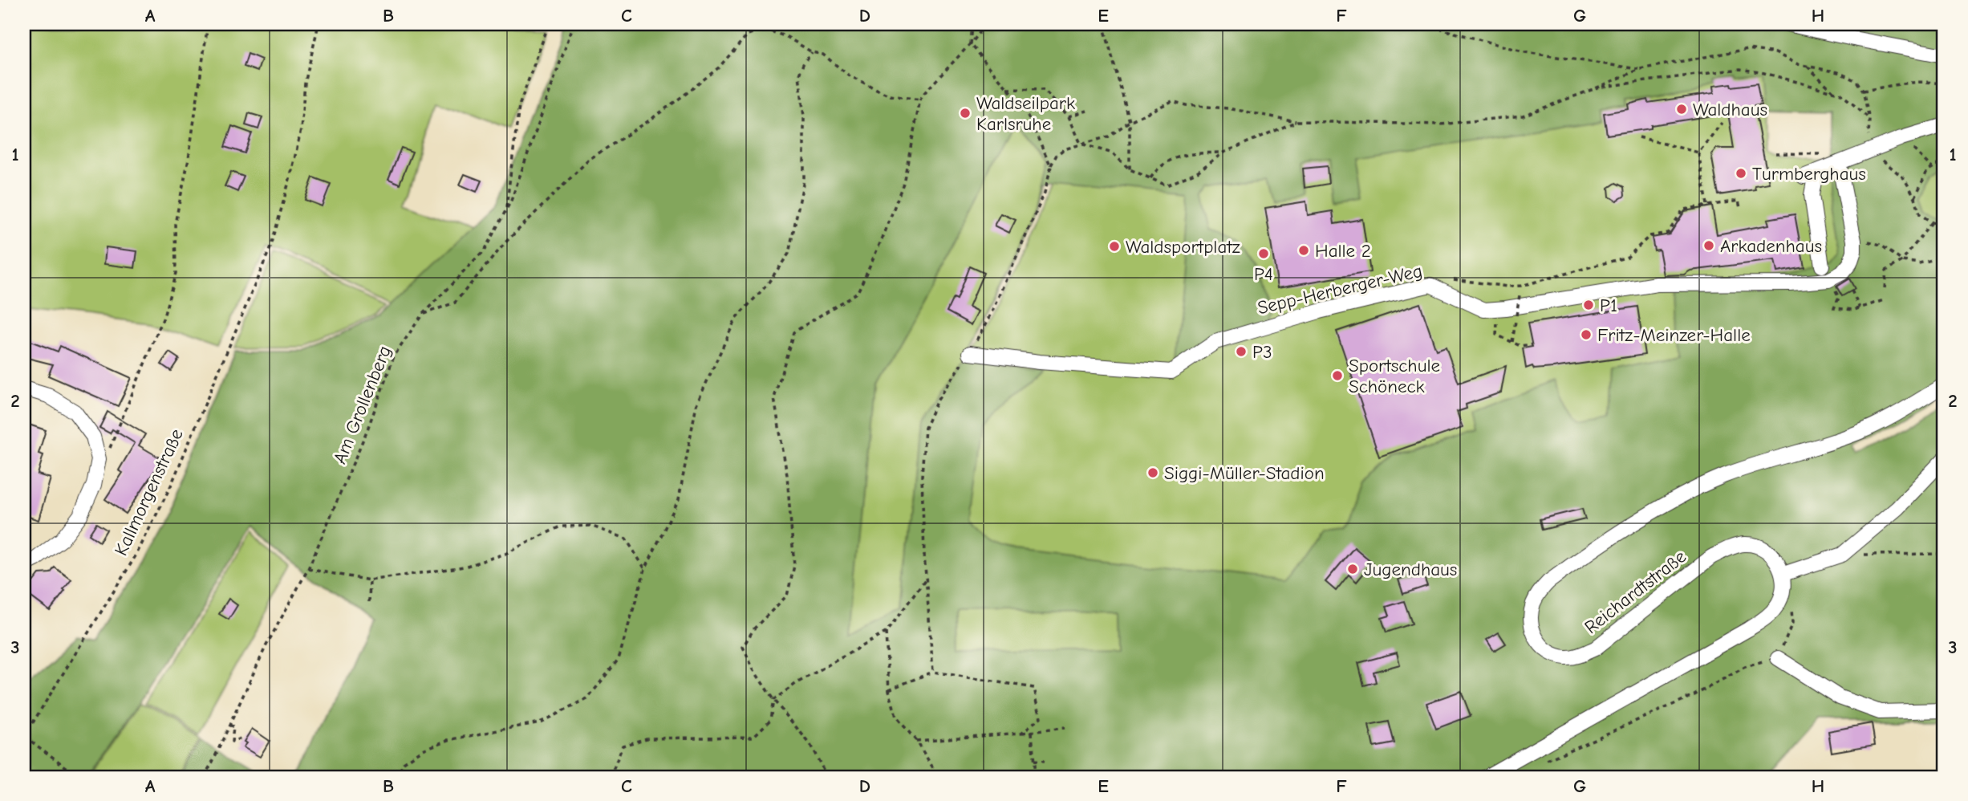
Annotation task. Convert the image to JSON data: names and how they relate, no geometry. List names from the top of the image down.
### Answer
{
  "streets": {
    "street": ["Sepp-Herberger-Weg", "Reichardtstraße"],
    "path": ["Am Grollenberg", "Kallmorgenstraße"]
  },
  "places": [
    "Waldhaus",
    "Waldseilpark Karlsruhe",
    "Turmberghaus",
    "Arkadenhaus",
    "Waldsportplatz",
    "Halle 2",
    "P4",
    "P1",
    "Fritz-Meinzer-Halle",
    "P3",
    "Sportschule Schöneck",
    "Siggi-Müller-Stadion",
    "Jugendhaus"
  ],
  "grid": {
    "columns": [
      "A",
      "B",
      "C",
      "D",
      "E",
      "F",
      "G",
      "H"
    ],
    "rows": ["1", "2", "3"]
  }
}
